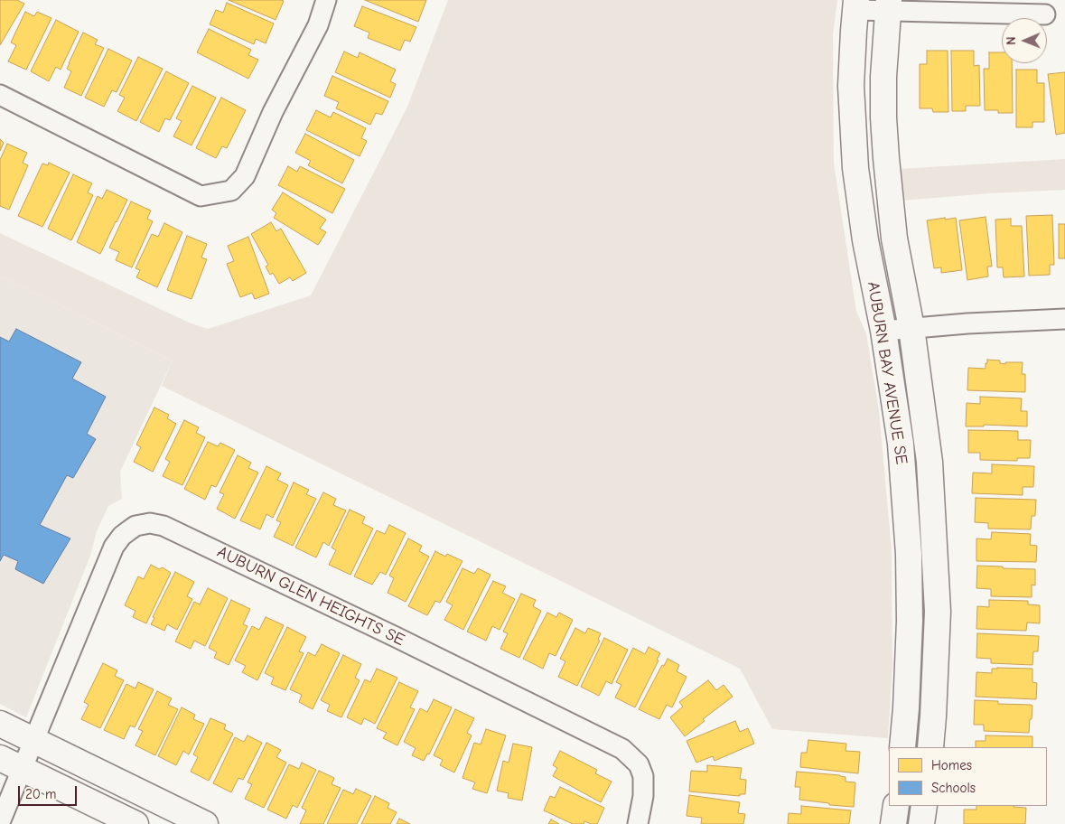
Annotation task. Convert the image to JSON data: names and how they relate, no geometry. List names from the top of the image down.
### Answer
{
  "streets": {
    "street": ["AUBURN BAY AVENUE SE", "AUBURN GLEN HEIGHTS SE"]
  },
  "legend": ["Homes", "Schools"],
  "scale_bar": "20 m",
  "north": "left"
}
